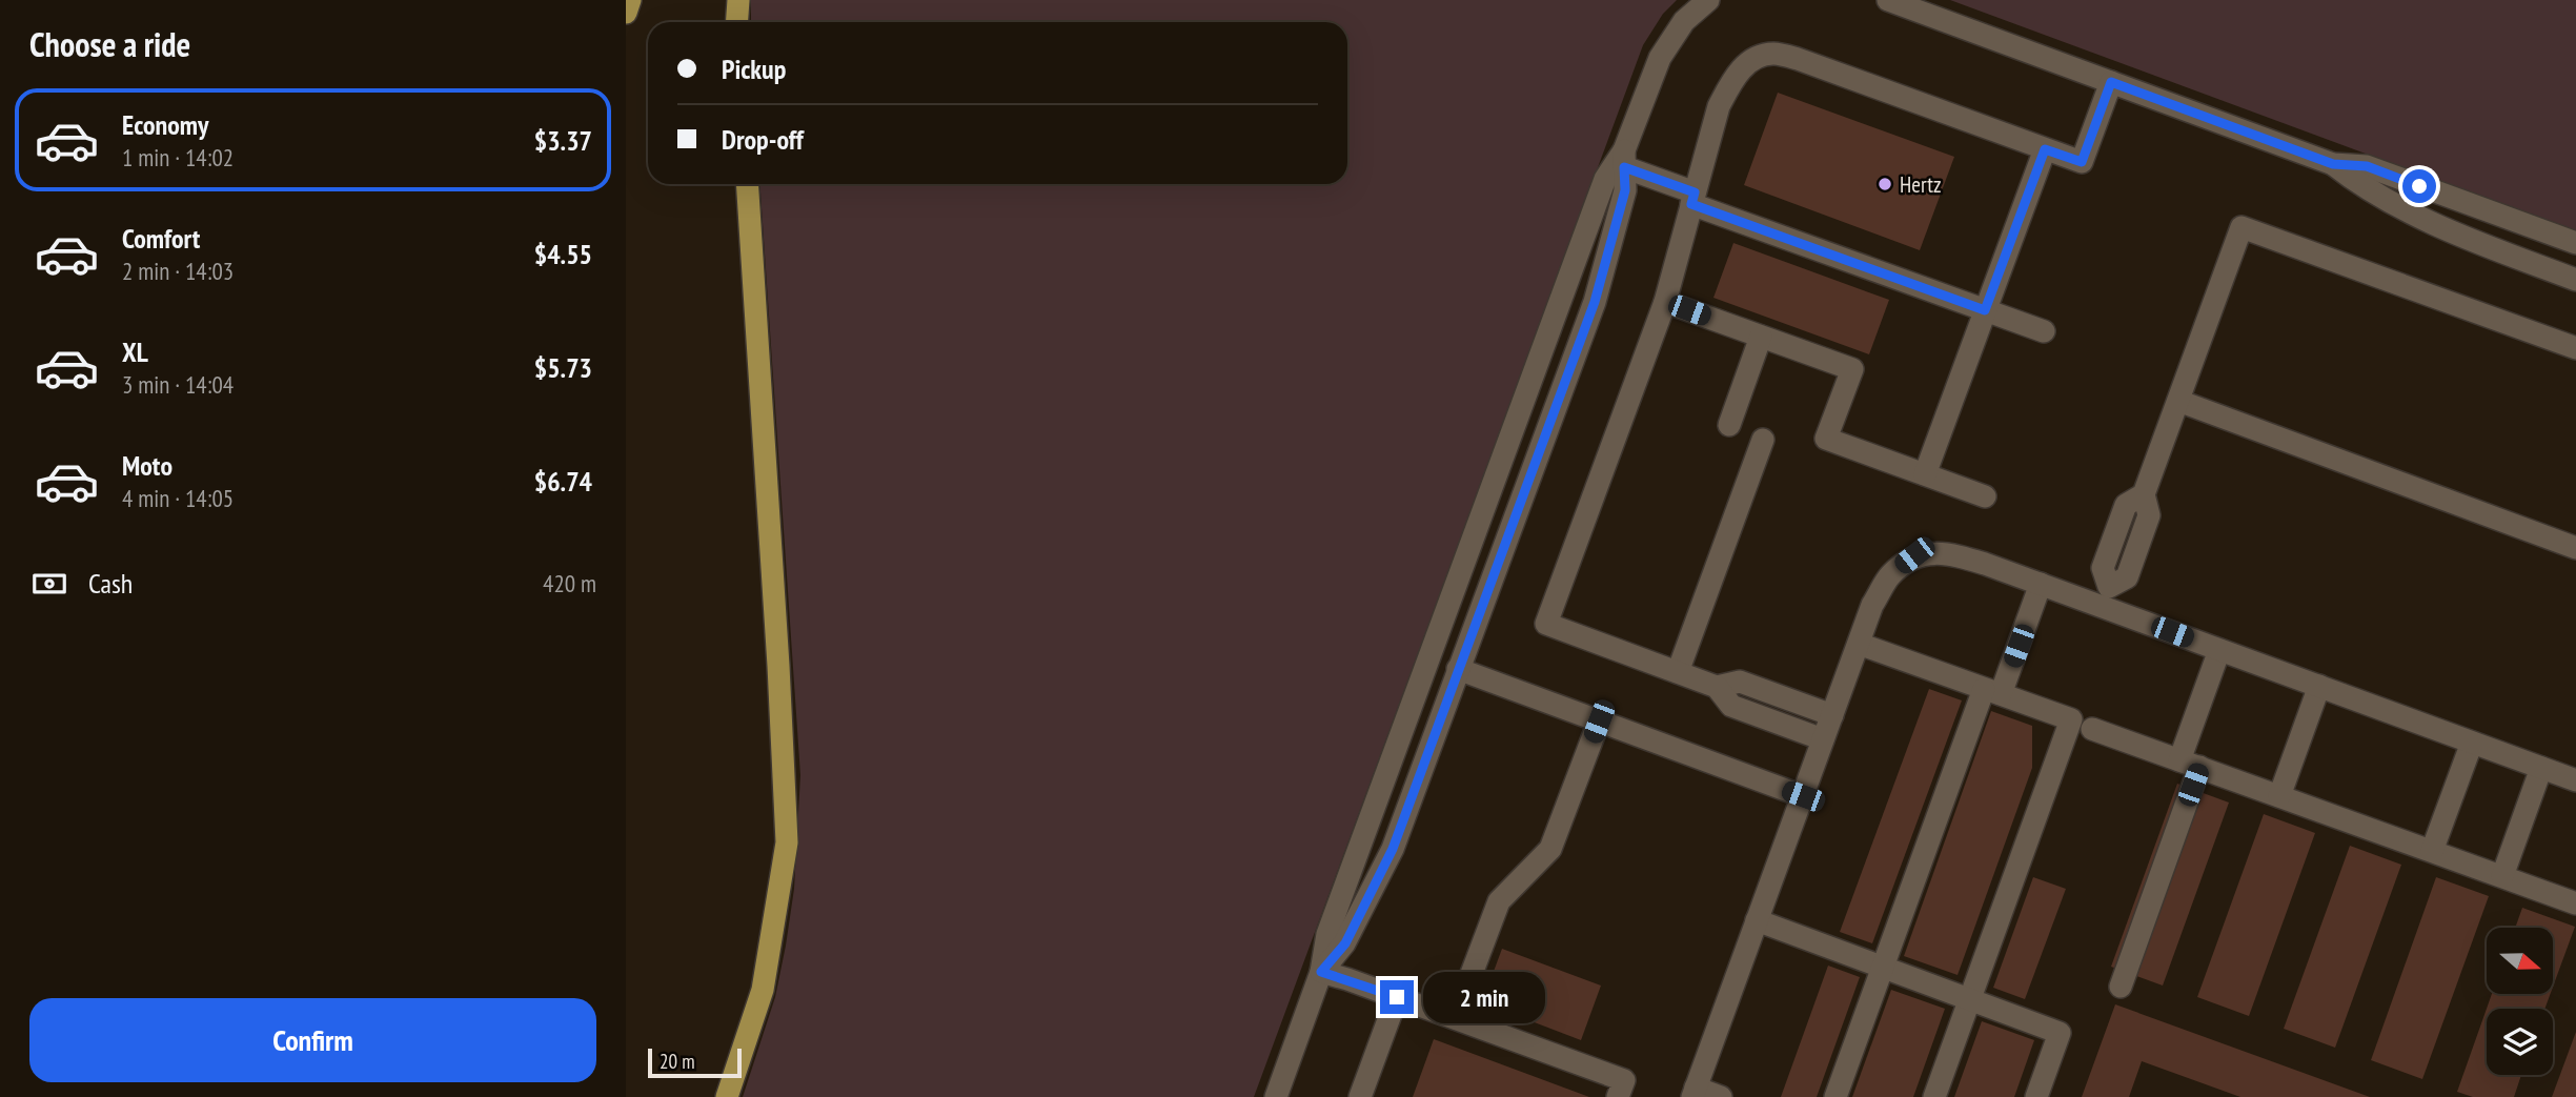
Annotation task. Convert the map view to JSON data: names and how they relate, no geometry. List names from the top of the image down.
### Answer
{
  "places": ["Hertz"],
  "scale_bar": "20 m",
  "north": "right",
  "page": {
    "heading": "Choose a ride",
    "banner": ["Pickup", "Drop-off"],
    "list": [
      {
        "name": "Economy",
        "note": "1 min · 14:02",
        "value": "$3.37"
      },
      {
        "name": "Comfort",
        "note": "2 min · 14:03",
        "value": "$4.55"
      },
      {
        "name": "XL",
        "note": "3 min · 14:04",
        "value": "$5.73"
      },
      {
        "name": "Moto",
        "note": "4 min · 14:05",
        "value": "$6.74"
      }
    ],
    "pay": ["Cash", "420 m"],
    "bubble": "2 min",
    "buttons": "Confirm",
    "scale": "20 m"
  }
}
